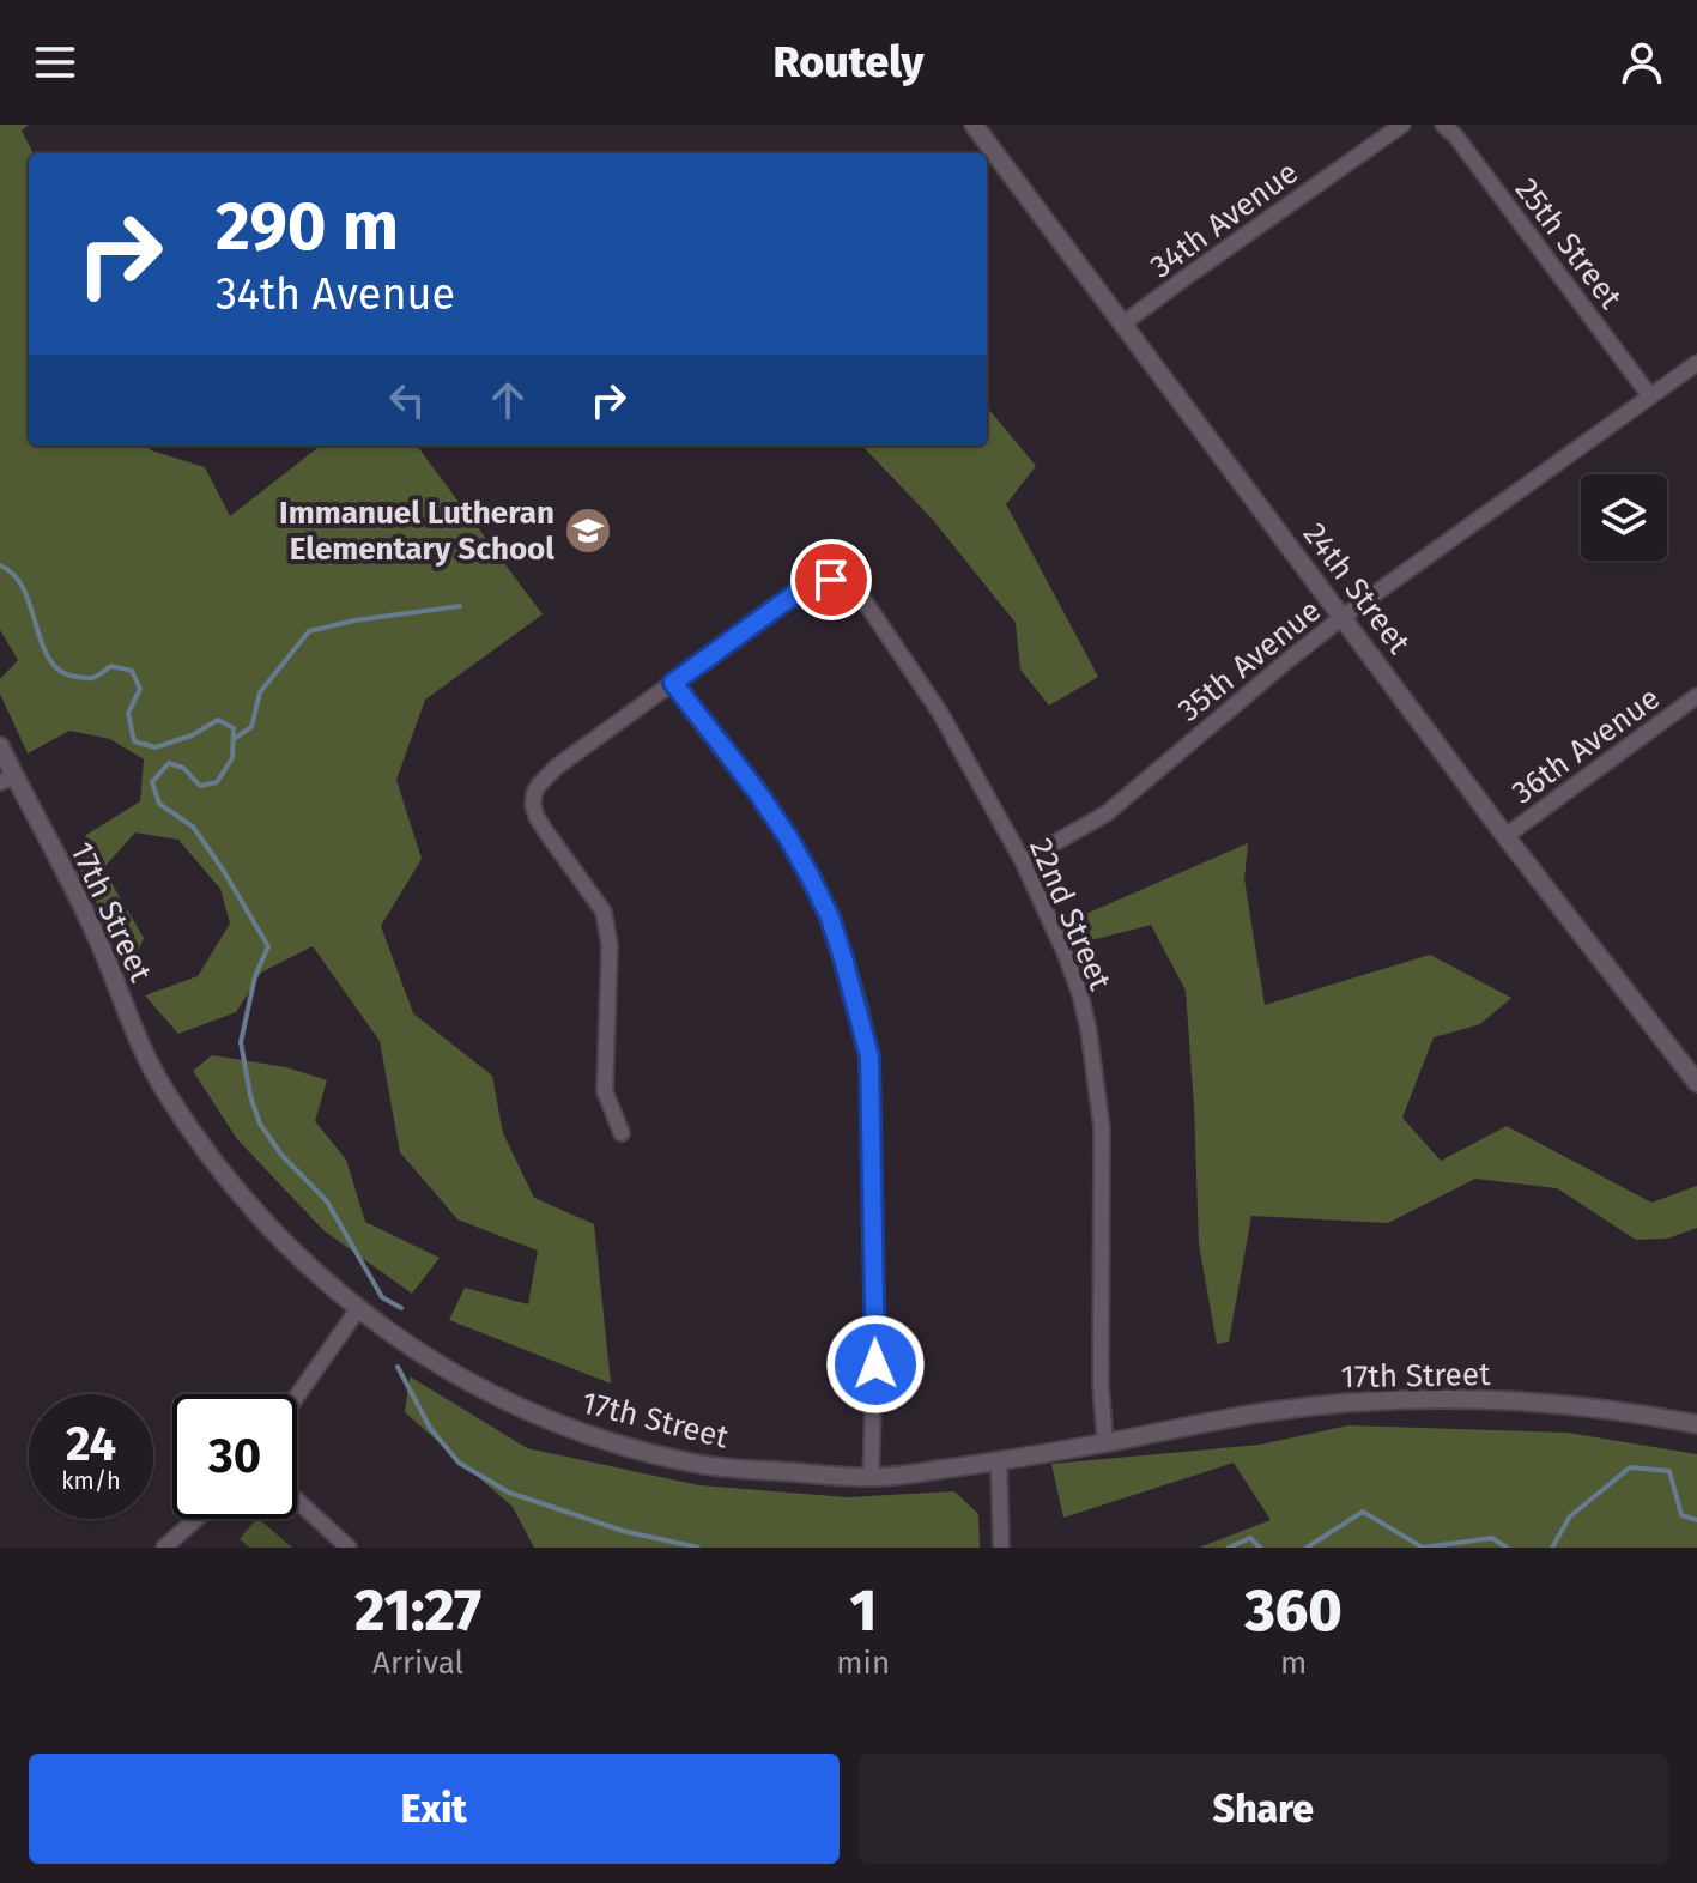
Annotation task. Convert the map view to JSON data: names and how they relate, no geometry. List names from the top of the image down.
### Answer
{
  "streets": {
    "street": [
      "34th Avenue",
      "25th Street",
      "24th Street",
      "35th Avenue",
      "36th Avenue",
      "17th Street",
      "22nd Street"
    ]
  },
  "crossings": [
    ["34th Avenue", "24th Street"],
    ["25th Street", "35th Avenue"],
    ["24th Street", "35th Avenue"],
    ["24th Street", "36th Avenue"],
    ["35th Avenue", "22nd Street"],
    ["17th Street", "22nd Street"]
  ],
  "places": {
    "school or university": ["Immanuel Lutheran Elementary School"]
  },
  "page": {
    "header": "Routely",
    "turn": ["290 m", "34th Avenue"],
    "speed": "24 km/h",
    "limit": "30",
    "eta": [
      "21:27",
      "Arrival",
      "1",
      "min",
      "360",
      "m"
    ],
    "buttons": ["Exit", "Share"]
  }
}
